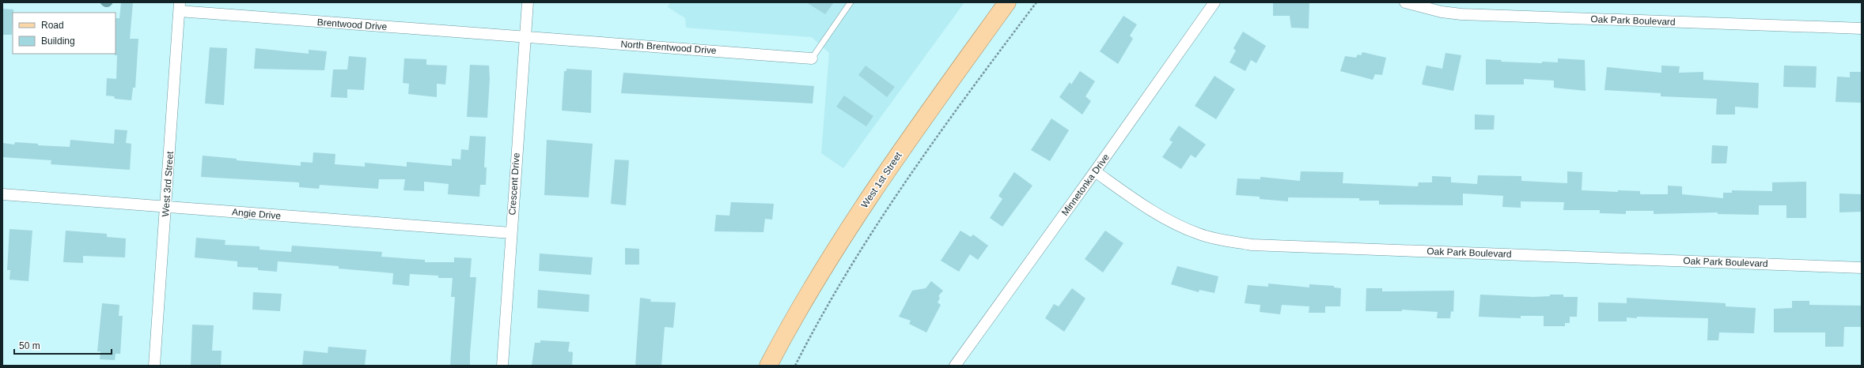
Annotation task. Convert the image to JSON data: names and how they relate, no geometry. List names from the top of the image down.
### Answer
{
  "streets": {
    "main road": ["West 1st Street"],
    "street": [
      "Oak Park Boulevard",
      "Brentwood Drive",
      "North Brentwood Drive",
      "West 3rd Street",
      "Crescent Drive",
      "Minnetonka Drive",
      "Angie Drive"
    ]
  },
  "crossings": [
    ["Oak Park Boulevard", "Minnetonka Drive"],
    ["Brentwood Drive", "North Brentwood Drive"],
    ["Brentwood Drive", "West 3rd Street"],
    ["Brentwood Drive", "Crescent Drive"],
    ["North Brentwood Drive", "Crescent Drive"],
    ["West 3rd Street", "Angie Drive"],
    ["Crescent Drive", "Angie Drive"]
  ],
  "legend": ["Road", "Building"],
  "scale_bar": "50 m"
}
